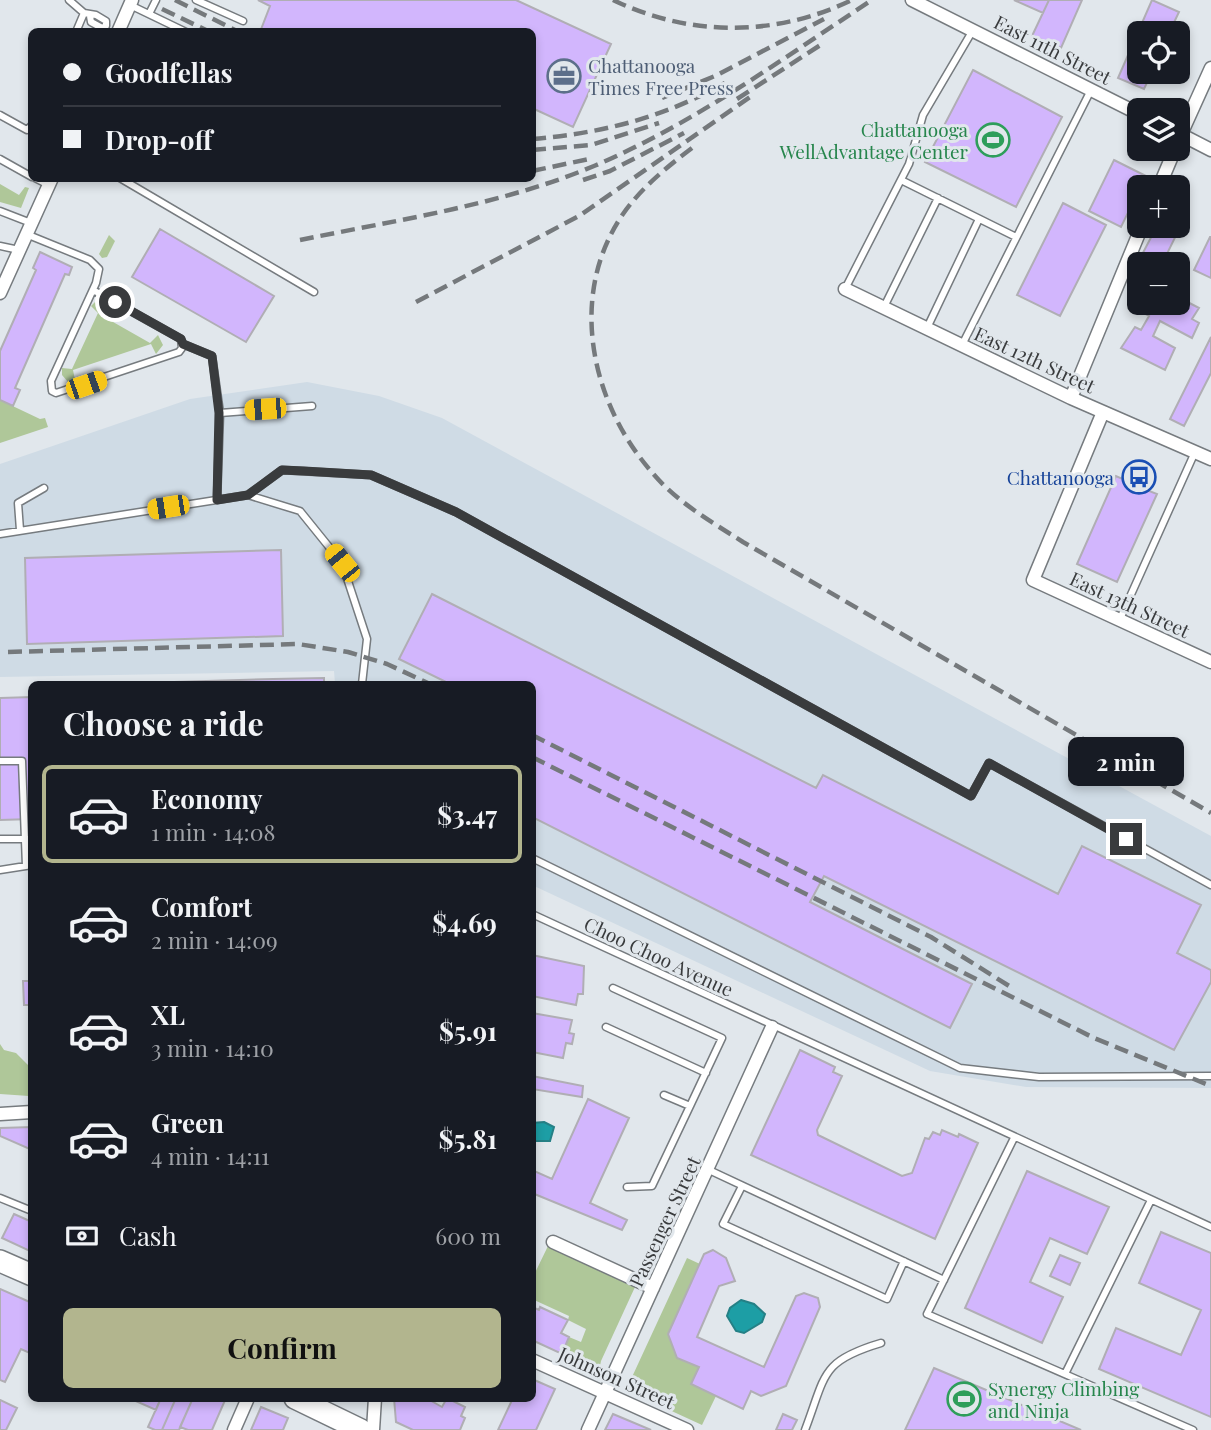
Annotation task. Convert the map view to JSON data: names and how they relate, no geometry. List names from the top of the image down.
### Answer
{
  "streets": {
    "street": [
      "East 11th Street",
      "East 12th Street",
      "East 13th Street",
      "Passenger Street",
      "Johnson Street"
    ],
    "lane": ["Choo Choo Avenue"]
  },
  "crossings": [
    ["East 12th Street", "East 13th Street"],
    ["Choo Choo Avenue", "Passenger Street"],
    ["Passenger Street", "Johnson Street"]
  ],
  "places": {
    "office": ["Chattanooga Times Free Press"],
    "sports": ["Chattanooga WellAdvantage Center", "Synergy Climbing and Ninja"],
    "bus stop": ["Chattanooga"]
  },
  "page": {
    "map_buttons": ["+", "−"],
    "banner": ["Goodfellas", "Drop-off"],
    "heading": "Choose a ride",
    "bubble": "2 min",
    "list": [
      {
        "name": "Economy",
        "note": "1 min · 14:08",
        "value": "$3.47"
      },
      {
        "name": "Comfort",
        "note": "2 min · 14:09",
        "value": "$4.69"
      },
      {
        "name": "XL",
        "note": "3 min · 14:10",
        "value": "$5.91"
      },
      {
        "name": "Green",
        "note": "4 min · 14:11",
        "value": "$5.81"
      }
    ],
    "pay": ["Cash", "600 m"],
    "buttons": "Confirm"
  }
}
